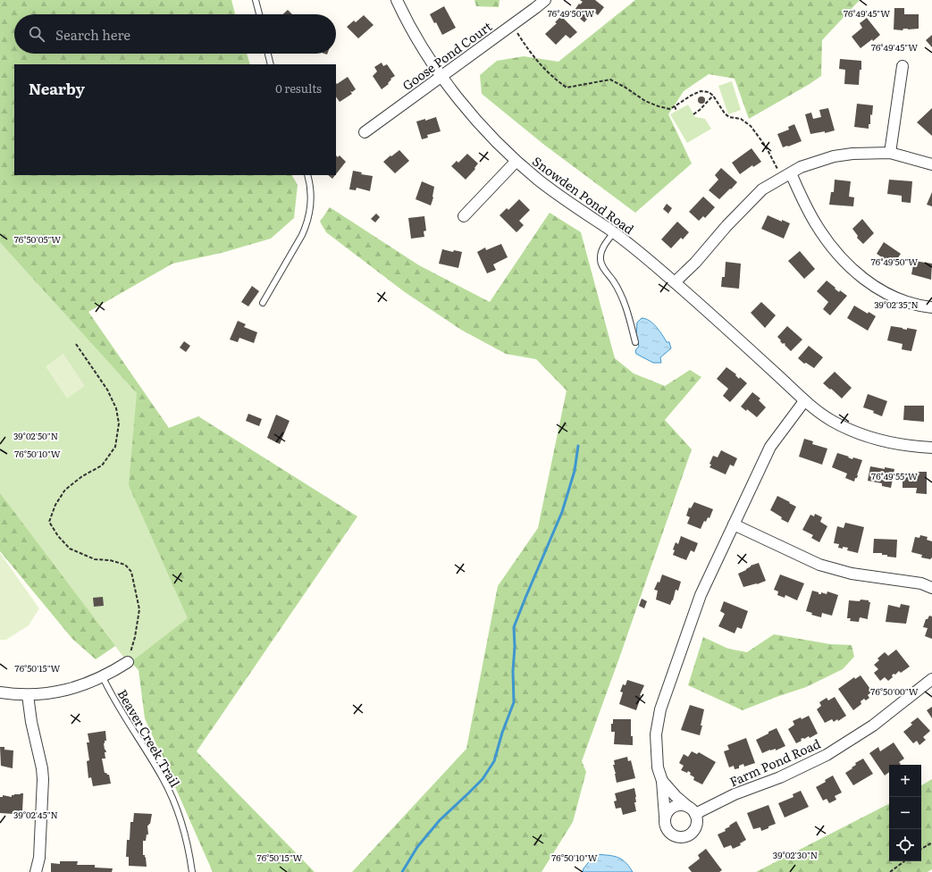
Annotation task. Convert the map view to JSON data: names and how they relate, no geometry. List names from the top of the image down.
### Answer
{
  "streets": {
    "street": ["Goose Pond Court", "Snowden Pond Road", "Farm Pond Road"],
    "lane": ["Beaver Creek Trail"]
  },
  "crossings": [
    ["Goose Pond Court", "Snowden Pond Road"]
  ],
  "page": {
    "search": "Search here",
    "heading": ["Nearby", "0 results"],
    "map_buttons": ["+", "−"]
  },
  "coordinates": [
    "76°49'45\"W",
    "76°49'50\"W",
    "76°50'05\"W",
    "39°02'35\"N",
    "39°02'50\"N",
    "76°50'10\"W",
    "76°49'55\"W",
    "76°50'15\"W",
    "76°50'00\"W",
    "39°02'45\"N",
    "39°02'30\"N"
  ]
}
